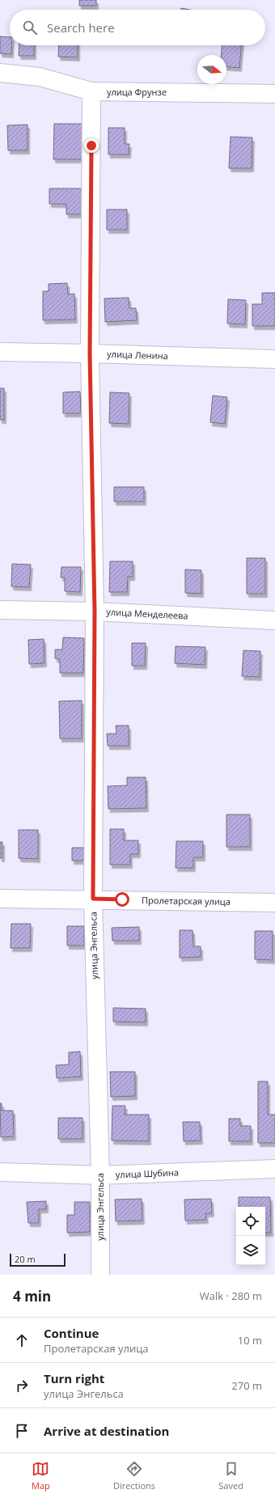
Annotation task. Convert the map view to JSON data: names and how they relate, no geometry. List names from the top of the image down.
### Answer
{
  "streets": {
    "street": [
      "улица Фрунзе",
      "улица Ленина",
      "улица Менделеева",
      "Пролетарская улица",
      "улица Энгельса",
      "улица Шубина"
    ]
  },
  "crossings": [
    ["улица Фрунзе", "улица Энгельса"],
    ["улица Ленина", "улица Энгельса"],
    ["улица Менделеева", "улица Энгельса"],
    ["Пролетарская улица", "улица Энгельса"],
    ["улица Энгельса", "улица Шубина"]
  ],
  "scale_bar": "20 m",
  "north": "right",
  "page": {
    "search": "Search here",
    "scale": "20 m",
    "heading": ["4 min", "Walk · 280 m"],
    "list": [
      ["Continue", "Пролетарская улица", "10 m"],
      ["Turn right", "улица Энгельса", "270 m"],
      "Arrive at destination"
    ],
    "nav": ["Map", "Directions", "Saved"]
  }
}
